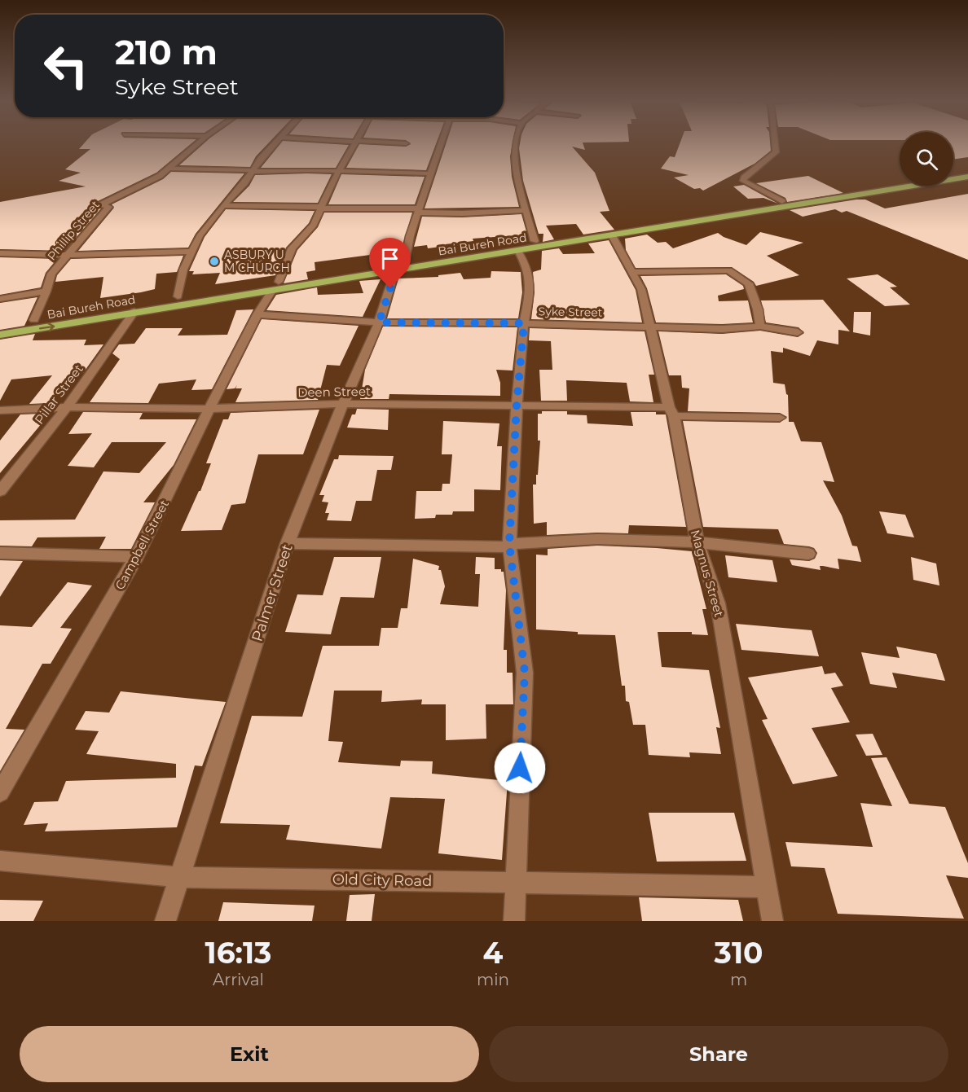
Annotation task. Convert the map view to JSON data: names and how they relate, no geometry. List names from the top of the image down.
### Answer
{
  "streets": {
    "highway": ["Bai Bureh Road"],
    "street": [
      "Phillip Street",
      "Syke Street",
      "Deen Street",
      "Pillar Street",
      "Campbell Street",
      "Magnus Street",
      "Palmer Street",
      "Old City Road"
    ]
  },
  "crossings": [
    ["Phillip Street", "Bai Bureh Road"],
    ["Bai Bureh Road", "Pillar Street"],
    ["Bai Bureh Road", "Campbell Street"],
    ["Bai Bureh Road", "Magnus Street"],
    ["Bai Bureh Road", "Palmer Street"],
    ["Syke Street", "Campbell Street"],
    ["Syke Street", "Magnus Street"],
    ["Syke Street", "Palmer Street"],
    ["Deen Street", "Pillar Street"],
    ["Deen Street", "Campbell Street"],
    ["Deen Street", "Magnus Street"],
    ["Deen Street", "Palmer Street"],
    ["Magnus Street", "Old City Road"],
    ["Palmer Street", "Old City Road"]
  ],
  "places": ["ASBURY U M CHURCH"],
  "page": {
    "turn": ["210 m", "Syke Street"],
    "eta": [
      "16:13",
      "Arrival",
      "4",
      "min",
      "310",
      "m"
    ],
    "buttons": ["Exit", "Share"]
  }
}
